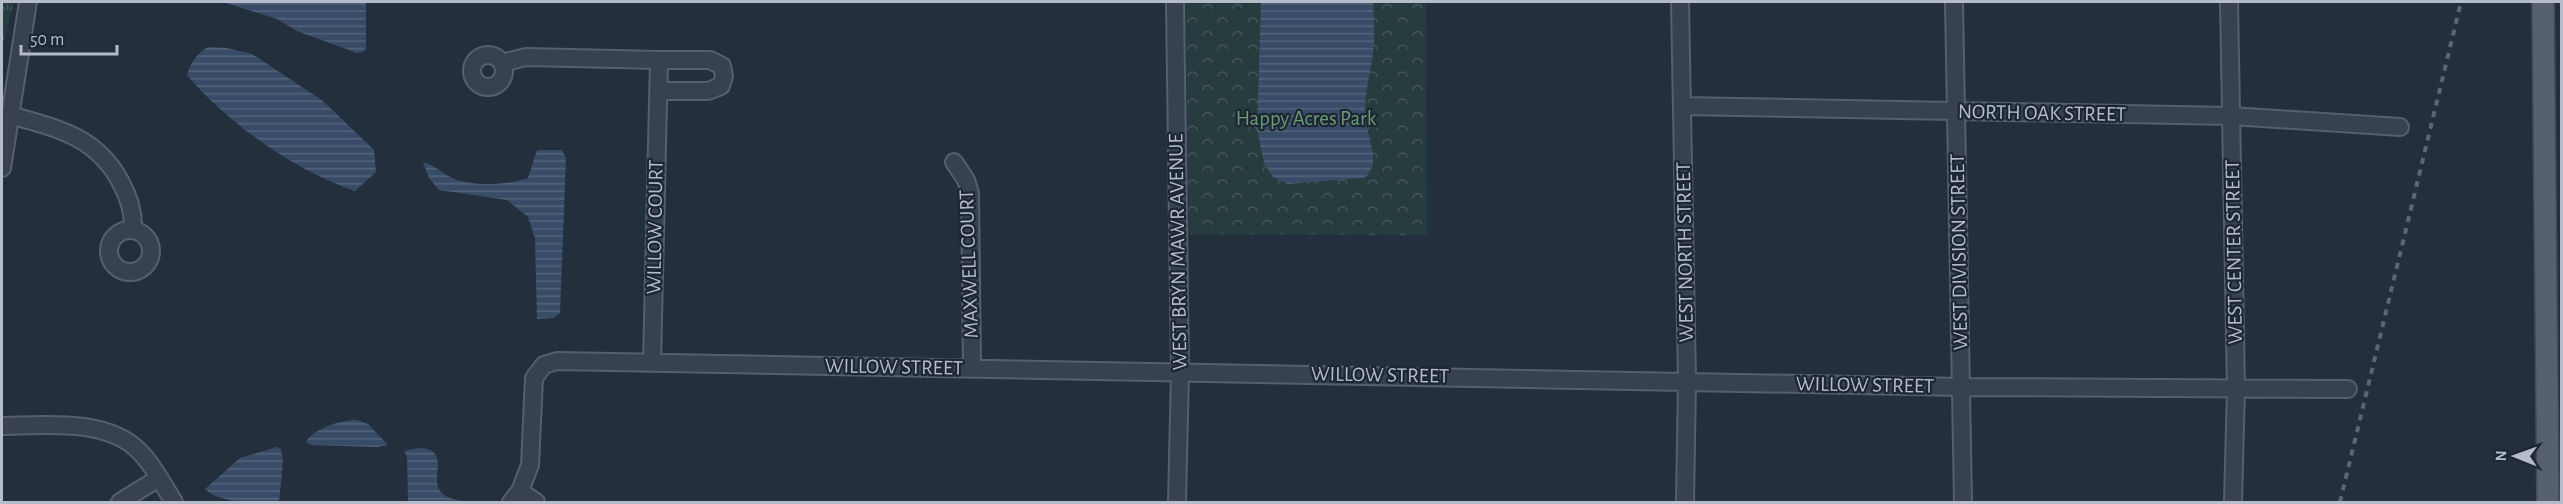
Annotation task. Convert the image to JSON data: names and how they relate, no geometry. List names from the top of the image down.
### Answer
{
  "streets": {
    "street": [
      "NORTH OAK STREET",
      "WILLOW COURT",
      "WEST BRYN MAWR AVENUE",
      "WEST NORTH STREET",
      "WEST DIVISION STREET",
      "WEST CENTER STREET",
      "MAXWELL COURT",
      "WILLOW STREET"
    ]
  },
  "crossings": [
    ["NORTH OAK STREET", "WEST NORTH STREET"],
    ["NORTH OAK STREET", "WEST DIVISION STREET"],
    ["NORTH OAK STREET", "WEST CENTER STREET"],
    ["WILLOW COURT", "WILLOW STREET"],
    ["WEST BRYN MAWR AVENUE", "WILLOW STREET"],
    ["WEST NORTH STREET", "WILLOW STREET"],
    ["WEST DIVISION STREET", "WILLOW STREET"],
    ["WEST CENTER STREET", "WILLOW STREET"],
    ["MAXWELL COURT", "WILLOW STREET"]
  ],
  "parks": ["Happy Acres Park"],
  "scale_bar": "50 m",
  "north": "left"
}
